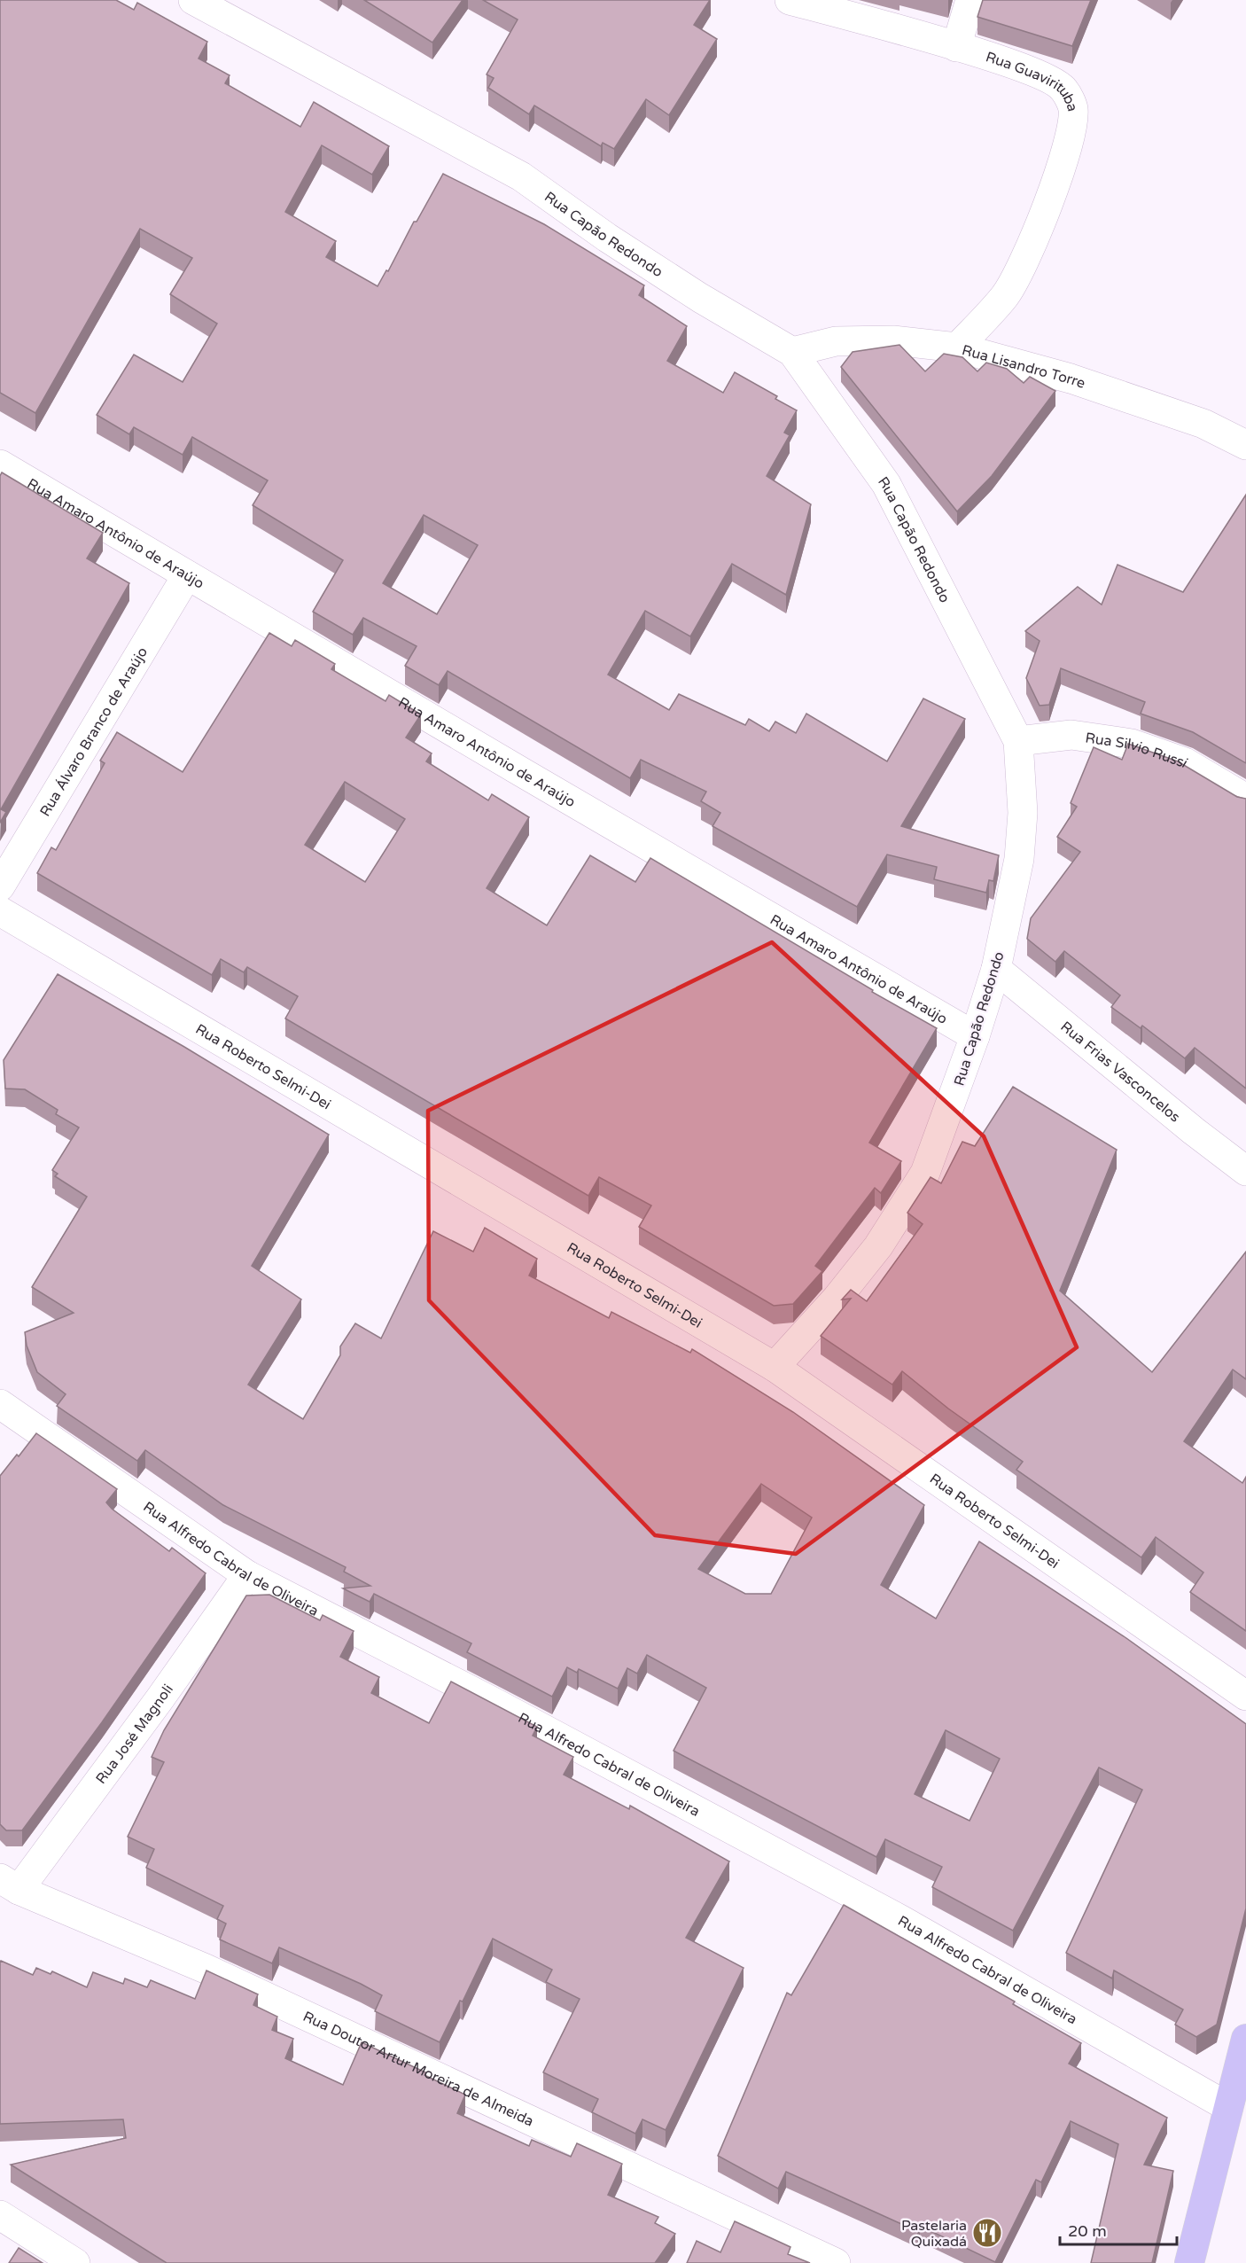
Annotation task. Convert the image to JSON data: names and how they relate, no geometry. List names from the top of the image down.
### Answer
{
  "streets": {
    "street": [
      "Rua Guavirituba",
      "Rua Capão Redondo",
      "Rua Lisandro Torre",
      "Rua Amaro Antônio de Araújo",
      "Rua Álvaro Branco de Araújo",
      "Rua Silvio Russi",
      "Rua Roberto Selmi-Dei",
      "Rua Frias Vasconcelos",
      "Rua Alfredo Cabral de Oliveira",
      "Rua José Magnoli",
      "Rua Doutor Artur Moreira de Almeida"
    ]
  },
  "crossings": [
    ["Rua Guavirituba", "Rua Lisandro Torre"],
    ["Rua Capão Redondo", "Rua Lisandro Torre"],
    ["Rua Capão Redondo", "Rua Amaro Antônio de Araújo"],
    ["Rua Capão Redondo", "Rua Silvio Russi"],
    ["Rua Capão Redondo", "Rua Roberto Selmi-Dei"],
    ["Rua Capão Redondo", "Rua Frias Vasconcelos"],
    ["Rua Amaro Antônio de Araújo", "Rua Álvaro Branco de Araújo"],
    ["Rua Alfredo Cabral de Oliveira", "Rua José Magnoli"],
    ["Rua José Magnoli", "Rua Doutor Artur Moreira de Almeida"]
  ],
  "places": {
    "restaurant": ["Pastelaria Quixadá"]
  },
  "scale_bar": "20 m"
}
